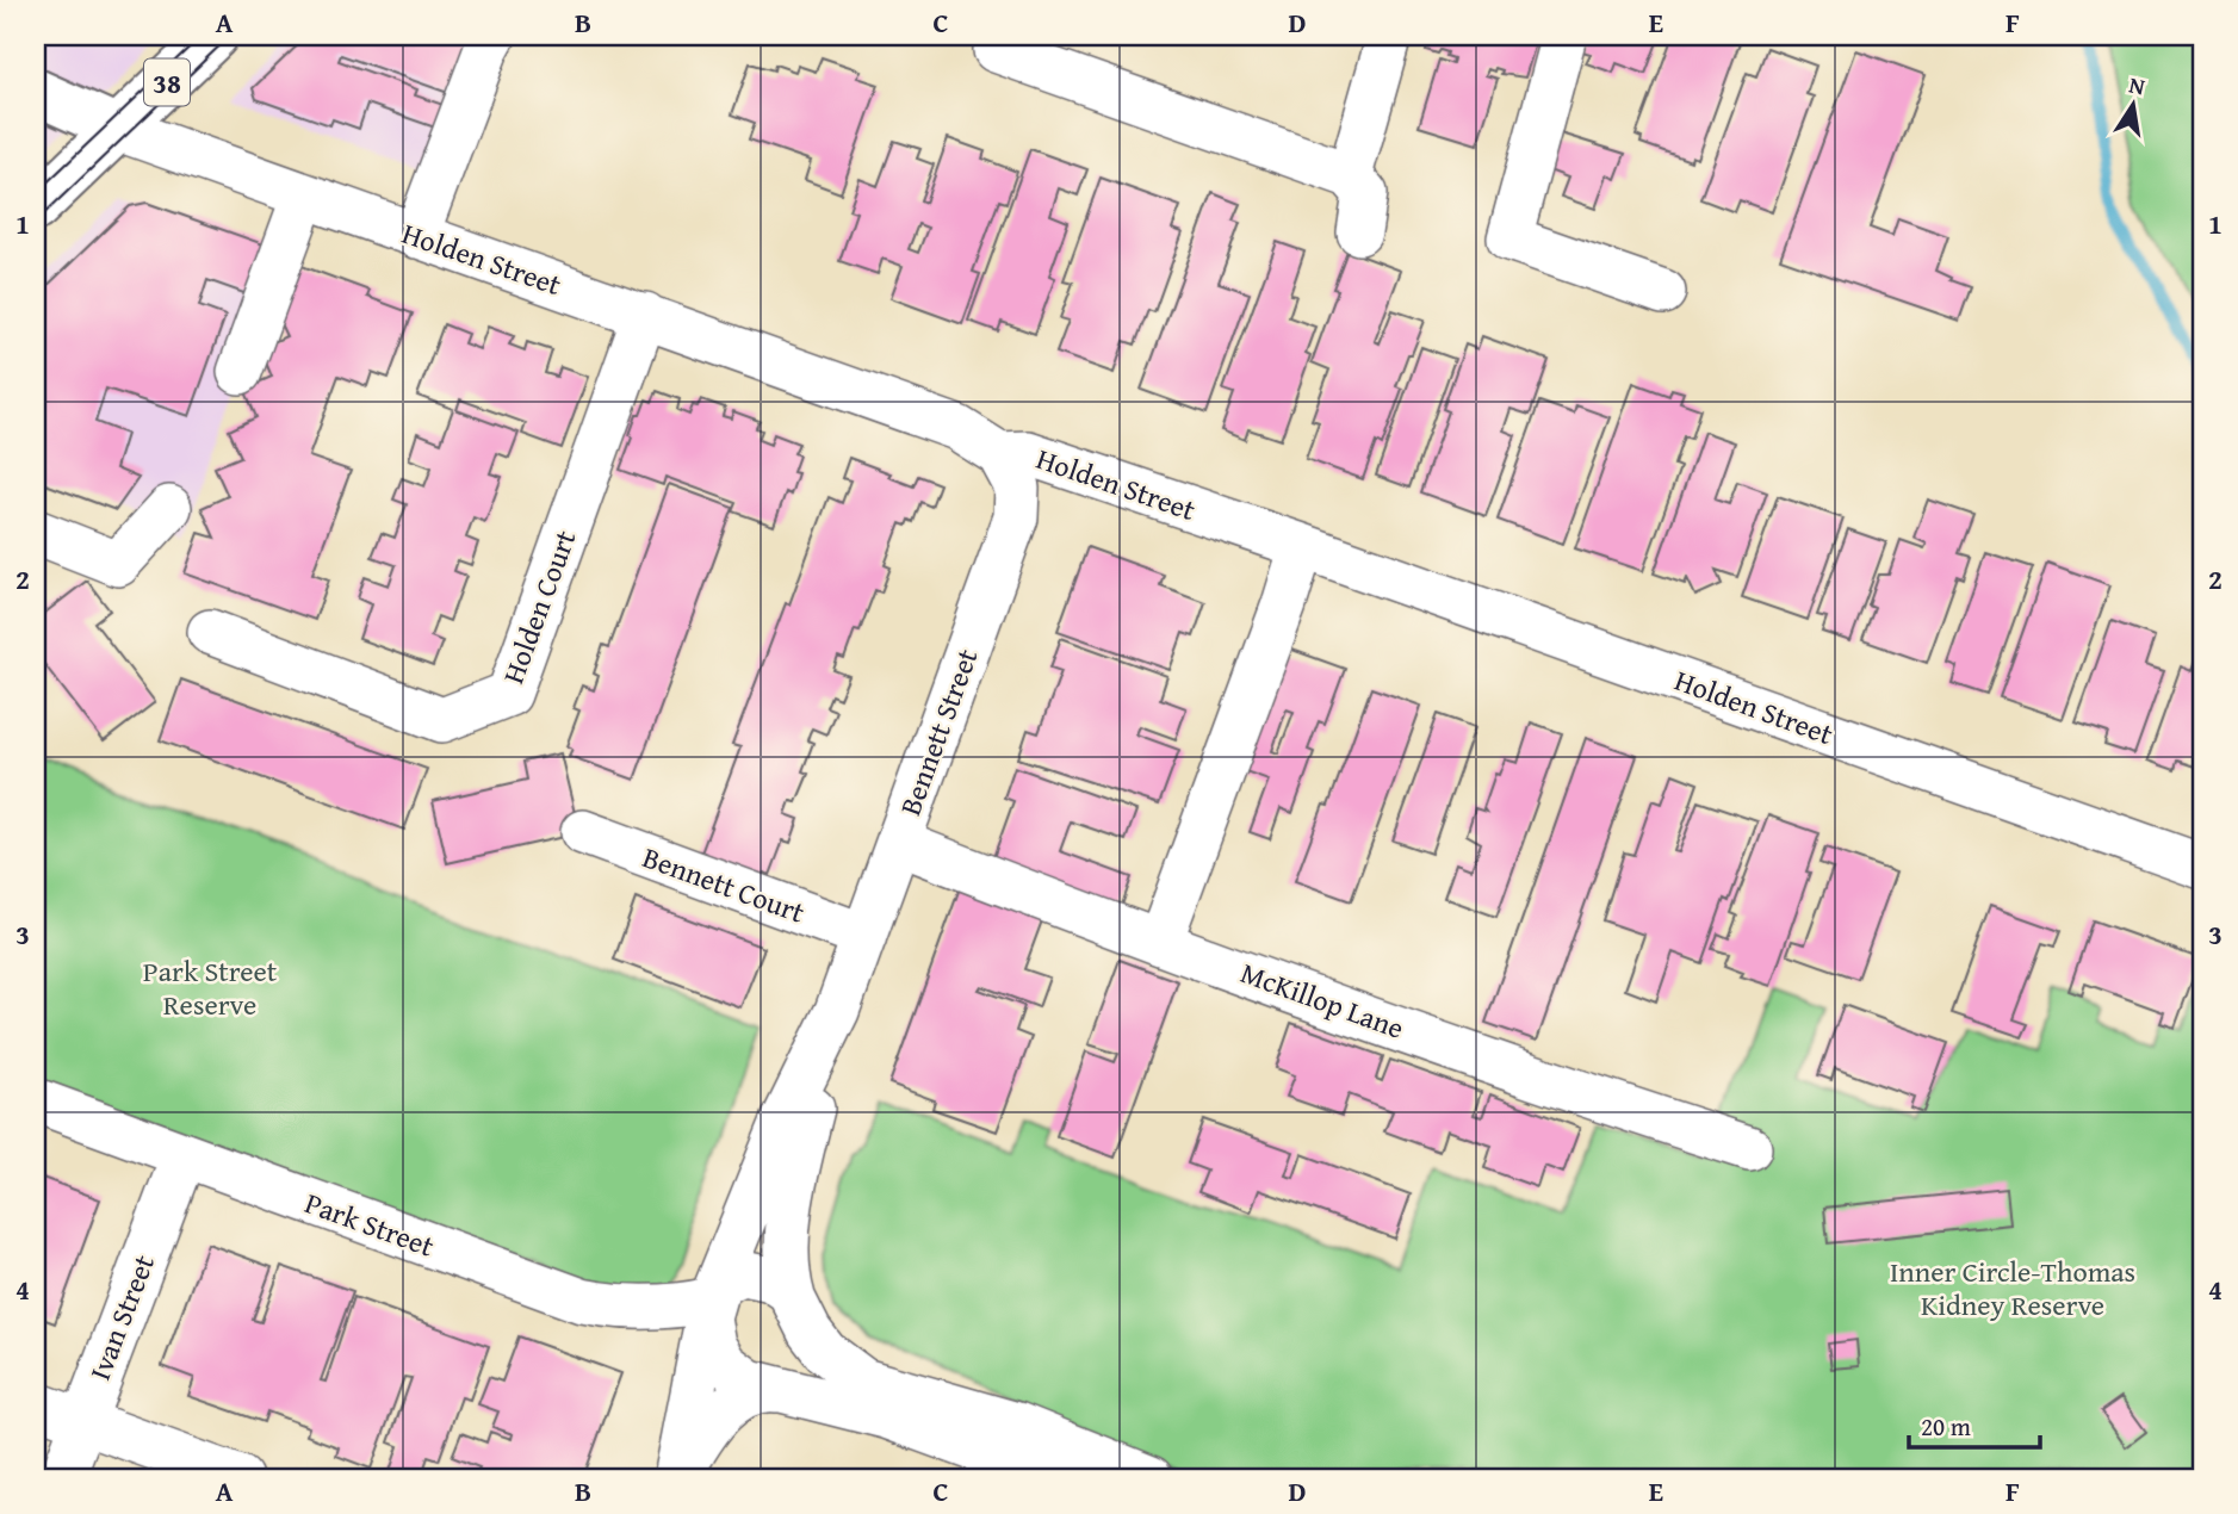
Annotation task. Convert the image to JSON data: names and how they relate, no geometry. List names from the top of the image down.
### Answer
{
  "streets": {
    "main road": ["38", "Holden Street"],
    "street": [
      "Holden Court",
      "Bennett Street",
      "Bennett Court",
      "McKillop Lane",
      "Park Street",
      "Ivan Street"
    ]
  },
  "crossings": [
    ["38", "Holden Street"],
    ["Holden Street", "Holden Court"],
    ["Holden Street", "Bennett Street"],
    ["Bennett Street", "Bennett Court"],
    ["Bennett Street", "McKillop Lane"],
    ["Bennett Street", "Park Street"],
    ["Park Street", "Ivan Street"]
  ],
  "parks": ["Park Street Reserve", "Inner Circle-Thomas Kidney Reserve"],
  "scale_bar": "20 m",
  "north": "top",
  "grid": {
    "columns": [
      "A",
      "B",
      "C",
      "D",
      "E",
      "F"
    ],
    "rows": [
      "1",
      "2",
      "3",
      "4"
    ]
  }
}
